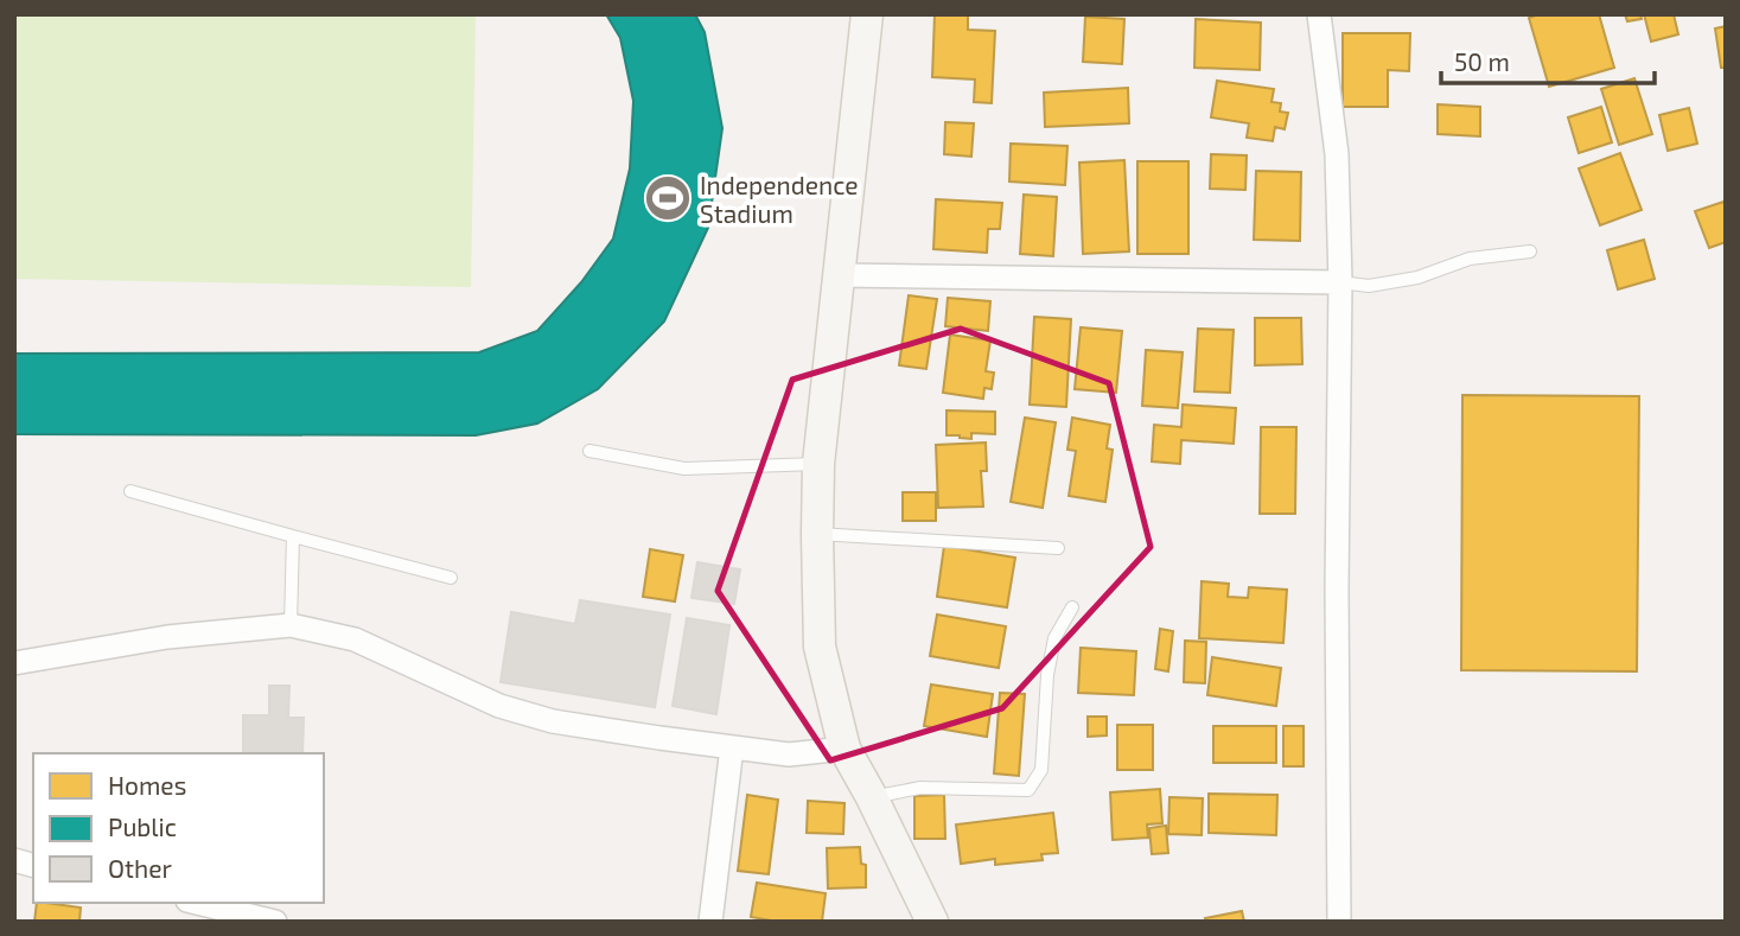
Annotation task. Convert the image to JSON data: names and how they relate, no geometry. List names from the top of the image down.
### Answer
{
  "places": {
    "sports": ["Independence Stadium"]
  },
  "legend": ["Homes", "Public", "Other"],
  "scale_bar": "50 m"
}
